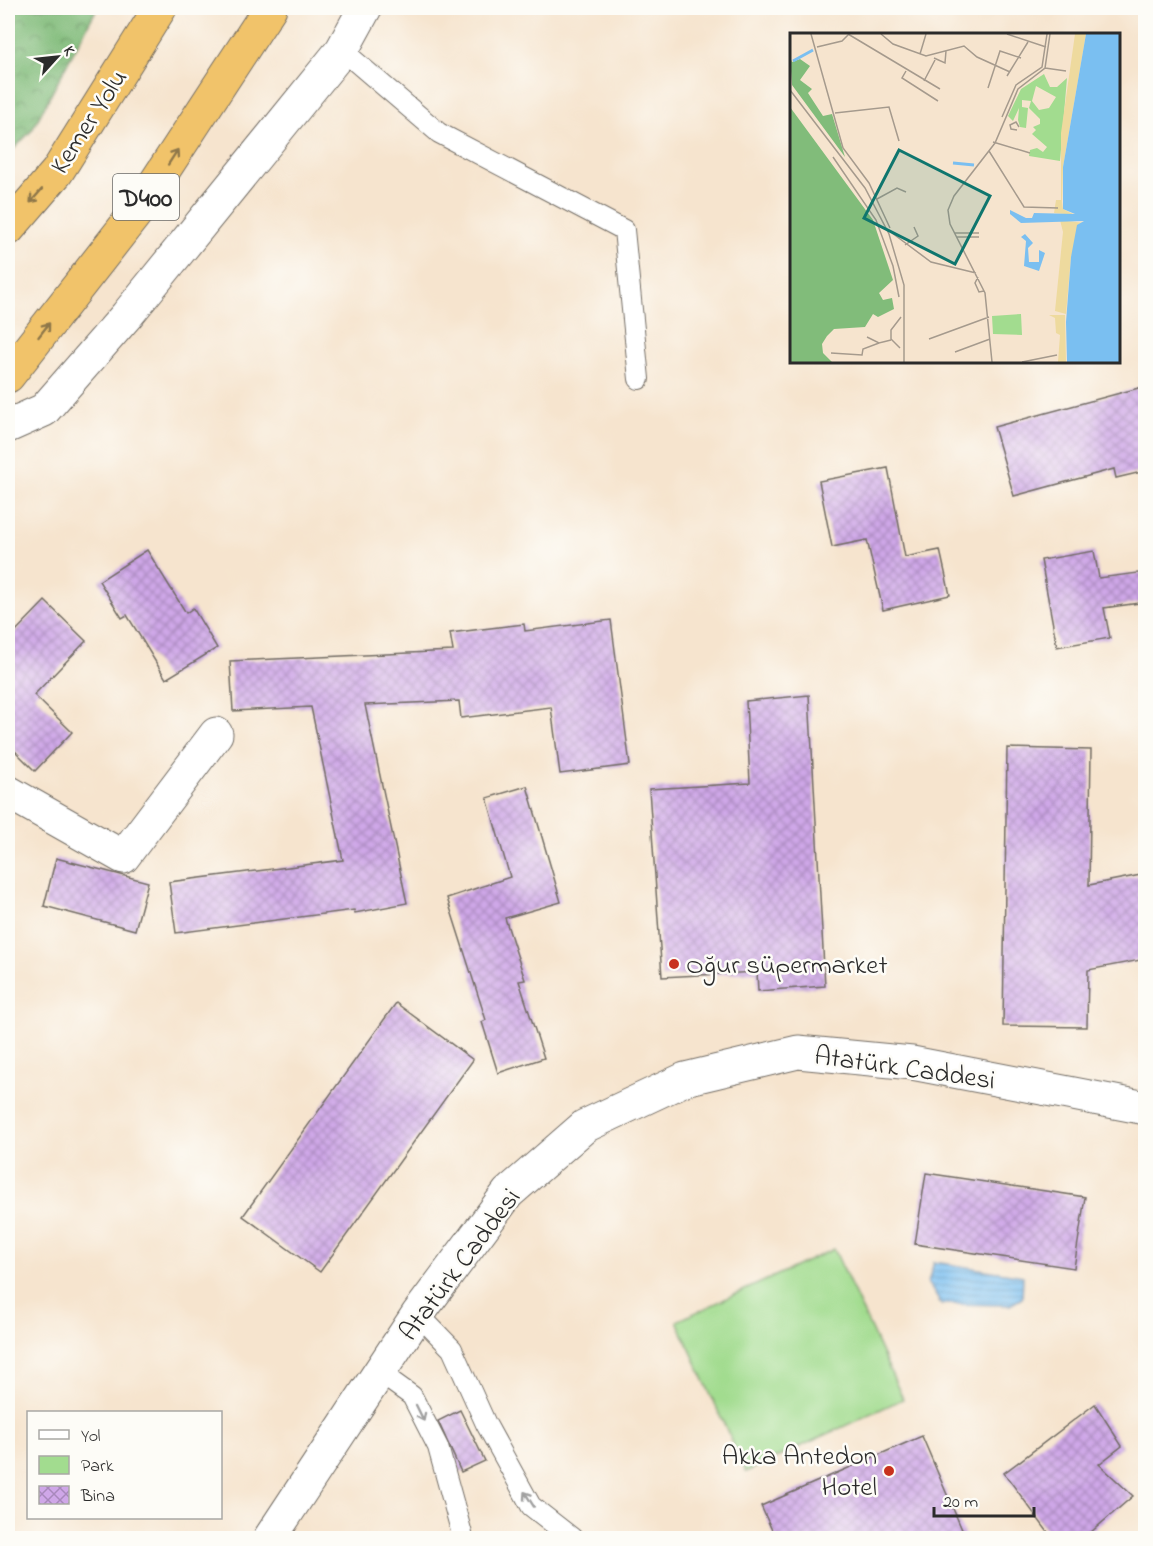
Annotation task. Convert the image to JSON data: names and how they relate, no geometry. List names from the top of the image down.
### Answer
{
  "streets": {
    "highway": ["Kemer Yolu", "D400"],
    "street": ["Atatürk Caddesi"]
  },
  "places": ["Oğur süpermarket", "Akka Antedon Hotel"],
  "legend": ["Yol", "Park", "Bina"],
  "scale_bar": "20 m",
  "north": "top right"
}
